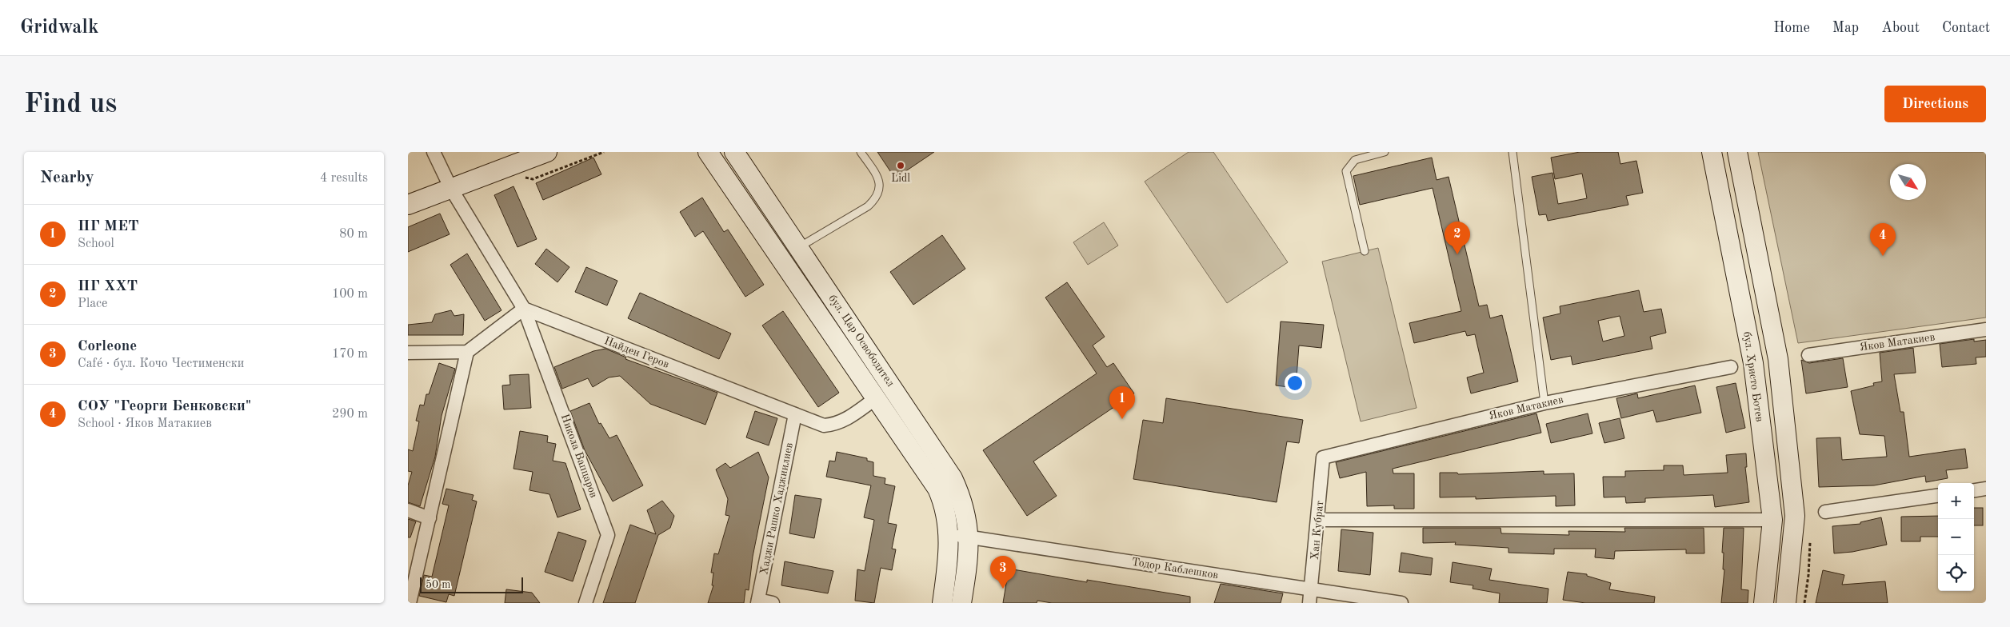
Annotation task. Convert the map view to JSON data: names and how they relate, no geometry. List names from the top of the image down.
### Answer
{
  "streets": {
    "street": [
      "бул. Цар Освободител",
      "Яков Матакиев",
      "Найден Геров",
      "бул. Христо Ботев",
      "Никола Вапцаров",
      "Хаджи Рашко Хаджиилиев",
      "Хан Кубрат",
      "Тодор Каблешков"
    ]
  },
  "crossings": [
    ["бул. Цар Освободител", "Найден Геров"],
    ["бул. Цар Освободител", "Тодор Каблешков"],
    ["Яков Матакиев", "Хан Кубрат"],
    ["Найден Геров", "Никола Вапцаров"],
    ["Найден Геров", "Хаджи Рашко Хаджиилиев"],
    ["Хан Кубрат", "Тодор Каблешков"]
  ],
  "places": ["Lidl"],
  "scale_bar": "50 m",
  "north": "bottom right",
  "page": {
    "header": "Gridwalk",
    "nav": [
      "Home",
      "Map",
      "About",
      "Contact"
    ],
    "buttons": "Directions",
    "title": "Find us",
    "heading": ["Nearby", "4 results"],
    "list": [
      {
        "mark": "1",
        "name": "ПГ МЕТ",
        "note": "School",
        "value": "80 m"
      },
      {
        "mark": "2",
        "name": "ПГ ХХТ",
        "note": "Place",
        "value": "100 m"
      },
      {
        "mark": "3",
        "name": "Corleone",
        "note": "Café · бул. Кочо Честименски",
        "value": "170 m"
      },
      {
        "mark": "4",
        "name": "СОУ \"Георги Бенковски\"",
        "note": "School · Яков Матакиев",
        "value": "290 m"
      }
    ],
    "pins": [
      "2",
      "4",
      "1",
      "3"
    ],
    "map_buttons": ["+", "−"],
    "scale": "50 m"
  }
}
